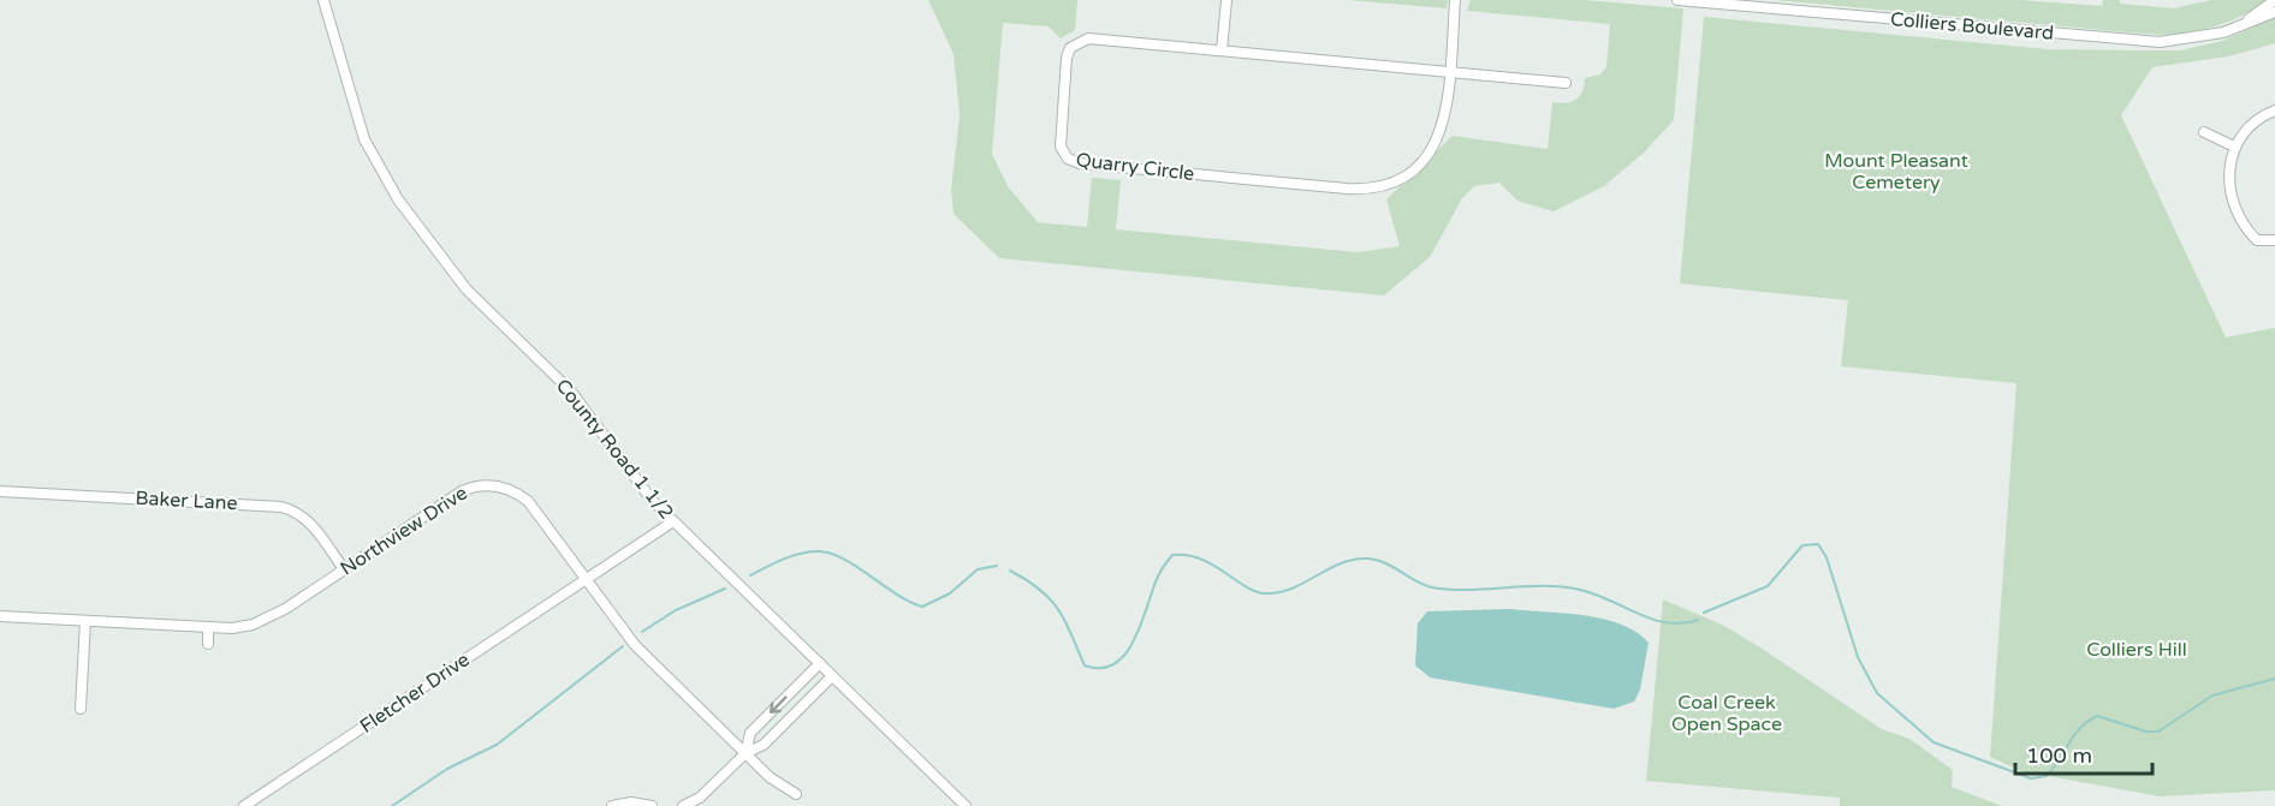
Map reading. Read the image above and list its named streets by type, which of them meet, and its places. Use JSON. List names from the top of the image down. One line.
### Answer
{"streets":{"street":["Colliers Boulevard","Quarry Circle","County Road 1 1/2","Baker Lane","Northview Drive","Fletcher Drive"]},"crossings":[["County Road 1 1/2","Fletcher Drive"],["Baker Lane","Northview Drive"],["Northview Drive","Fletcher Drive"]],"parks":["Mount Pleasant Cemetery","Colliers Hill","Coal Creek Open Space"],"scale_bar":"100 m"}
